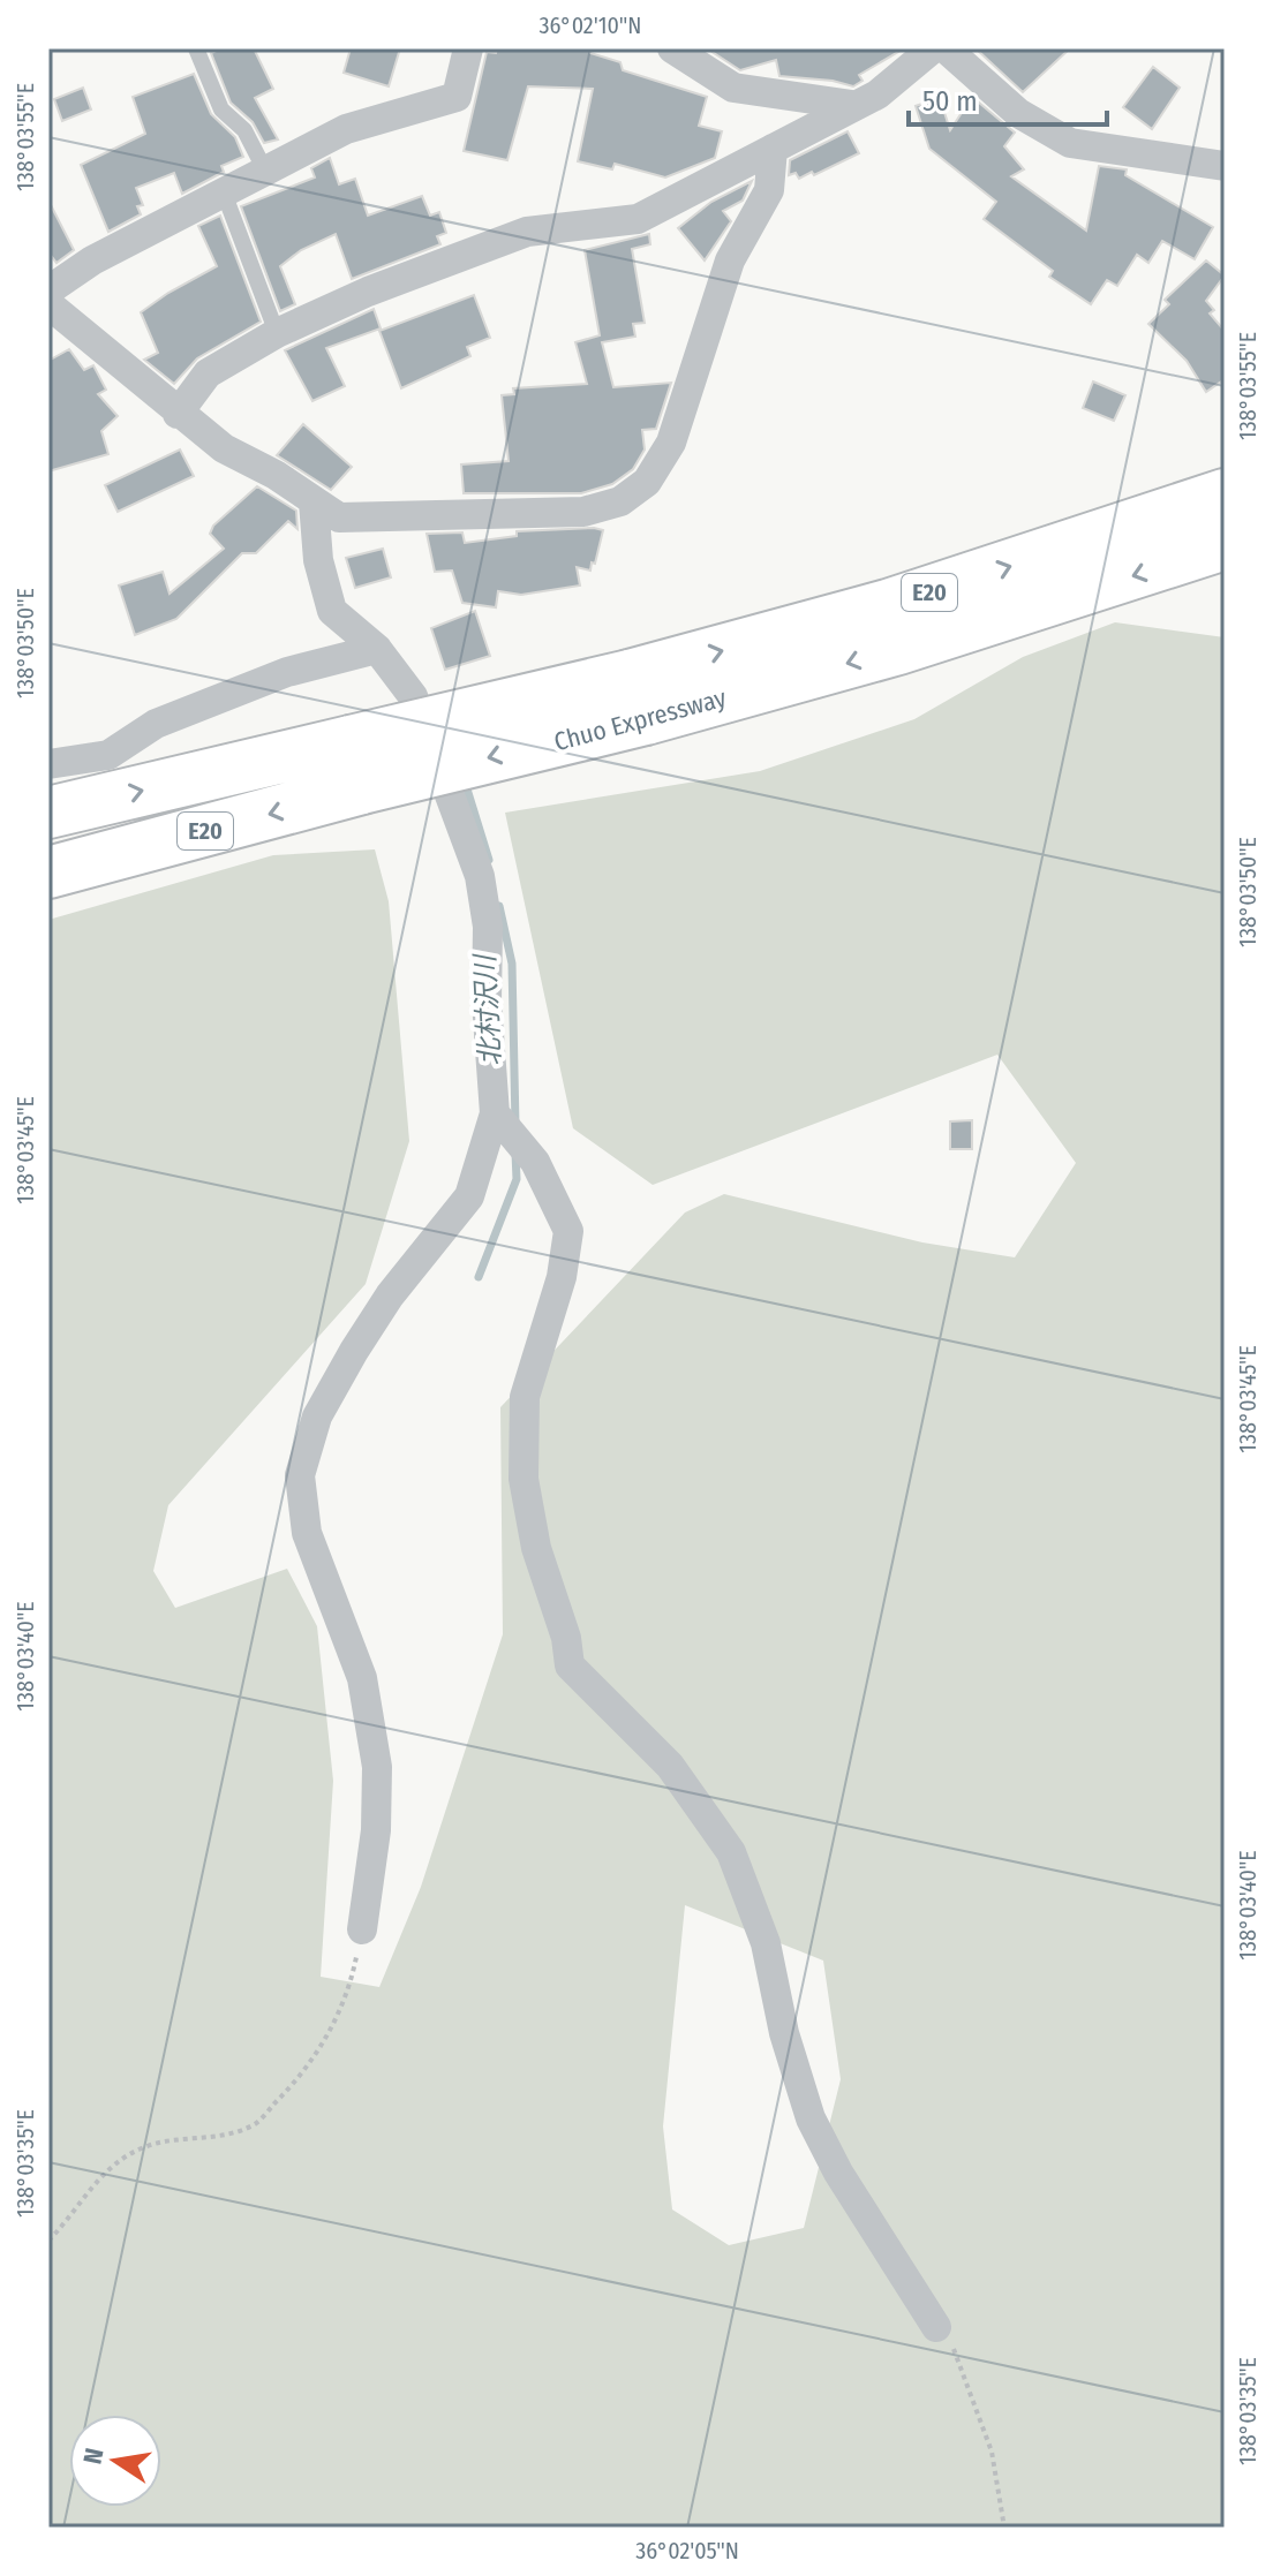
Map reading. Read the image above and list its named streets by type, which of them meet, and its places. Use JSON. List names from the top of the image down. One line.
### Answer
{"streets":{"highway":["E20","Chuo Expressway"]},"water":["北村沢川"],"scale_bar":"50 m","north":"left","coordinates":["36°02'10\"N","138°03'55\"E","138°03'50\"E","138°03'45\"E","138°03'40\"E","138°03'35\"E","36°02'05\"N"]}
